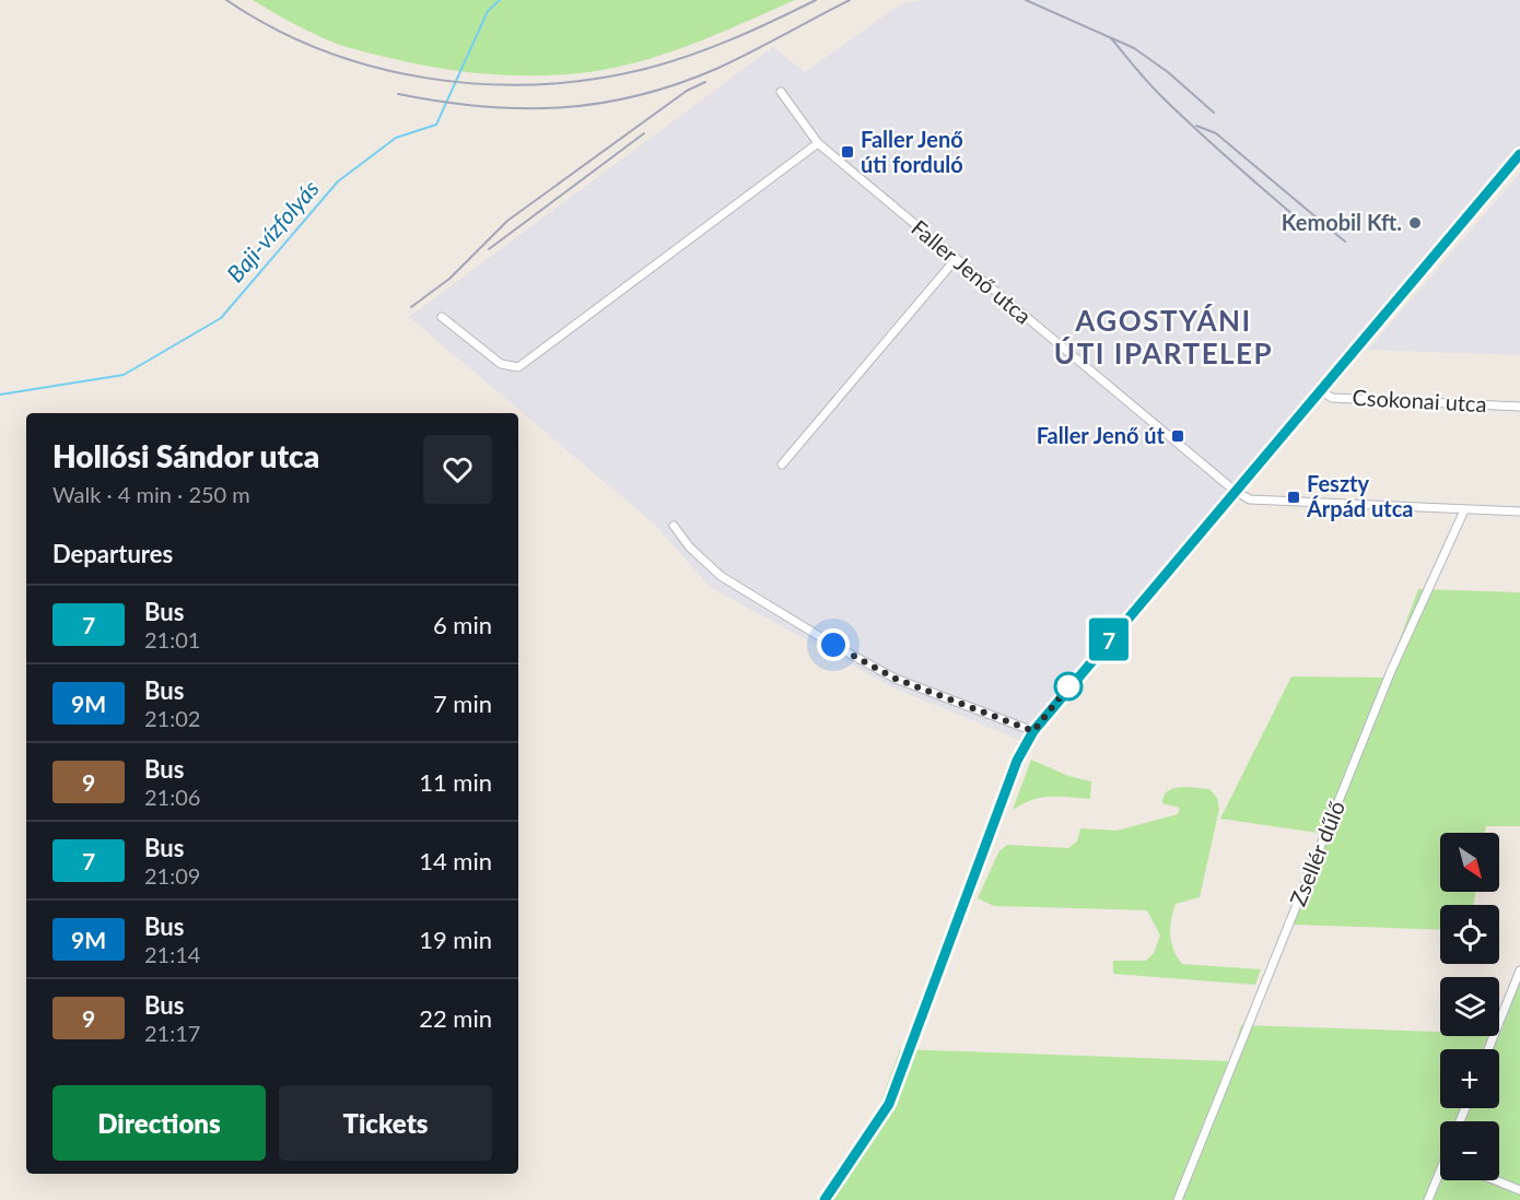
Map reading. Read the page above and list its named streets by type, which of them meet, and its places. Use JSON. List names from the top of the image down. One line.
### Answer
{"streets":{"street":["Faller Jenő utca","Csokonai utca","Zsellér dűlő"]},"districts":["AGOSTYÁNI ÚTI IPARTELEP"],"water":["Baji-vízfolyás"],"places":{"transit":["Faller Jenő úti forduló","Faller Jenő út","Feszty Árpád utca"],"other":["Kemobil Kft."]},"lines":["bus line 7"],"north":"bottom right","page":{"on_map":"7","heading":[["Hollósi Sándor utca","Walk · 4 min · 250 m"],"Departures"],"list":[{"mark":"7","name":"Bus","note":"21:01","value":"6 min"},{"mark":"9M","name":"Bus","note":"21:02","value":"7 min"},{"mark":"9","name":"Bus","note":"21:06","value":"11 min"},{"mark":"7","name":"Bus","note":"21:09","value":"14 min"},{"mark":"9M","name":"Bus","note":"21:14","value":"19 min"},{"mark":"9","name":"Bus","note":"21:17","value":"22 min"}],"map_buttons":["+","−"],"buttons":["Directions","Tickets"]}}
